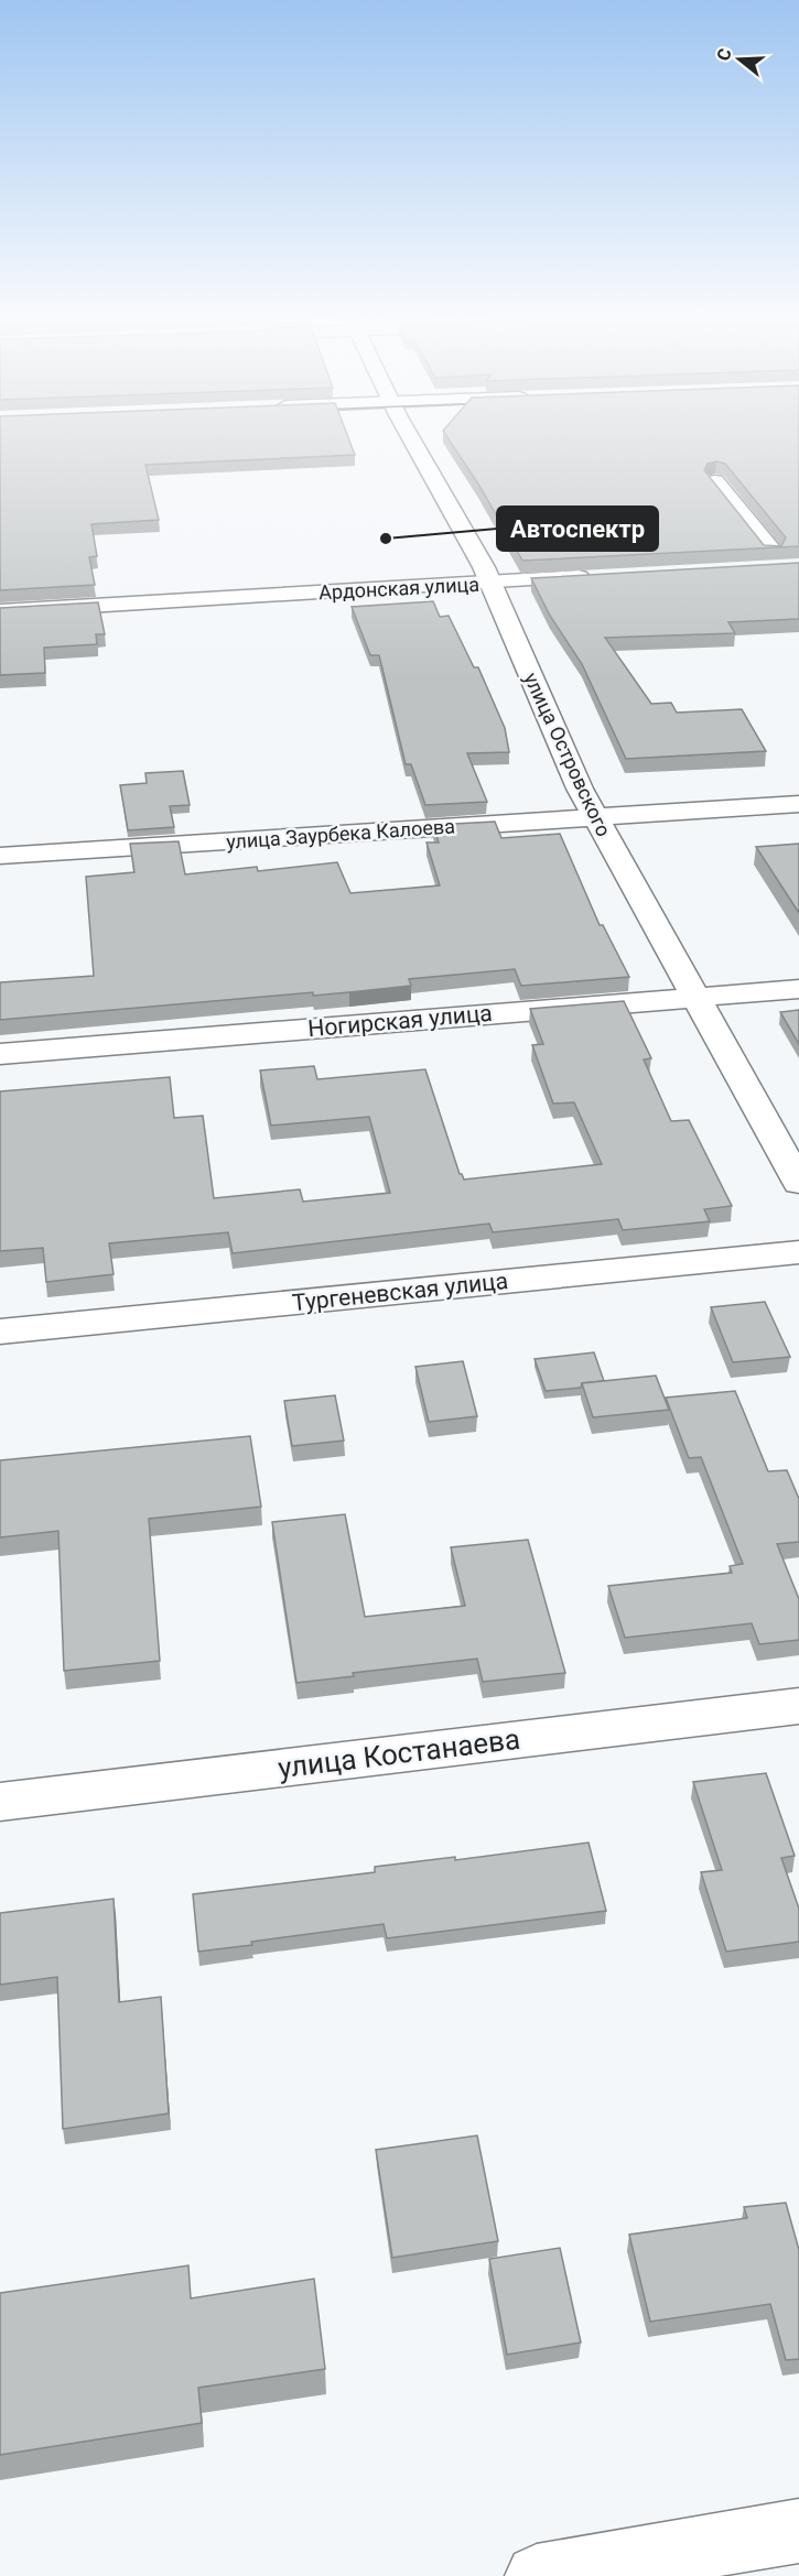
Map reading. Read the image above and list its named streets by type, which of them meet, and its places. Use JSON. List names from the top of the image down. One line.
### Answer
{"streets":{"street":["Ардонская улица","улица Островского","улица Заурбека Калоева","Ногирская улица","Тургеневская улица","улица Костанаева"]},"crossings":[["Ардонская улица","улица Островского"],["улица Островского","улица Заурбека Калоева"],["улица Островского","Ногирская улица"]],"places":["Автоспектр"],"north":"left"}
